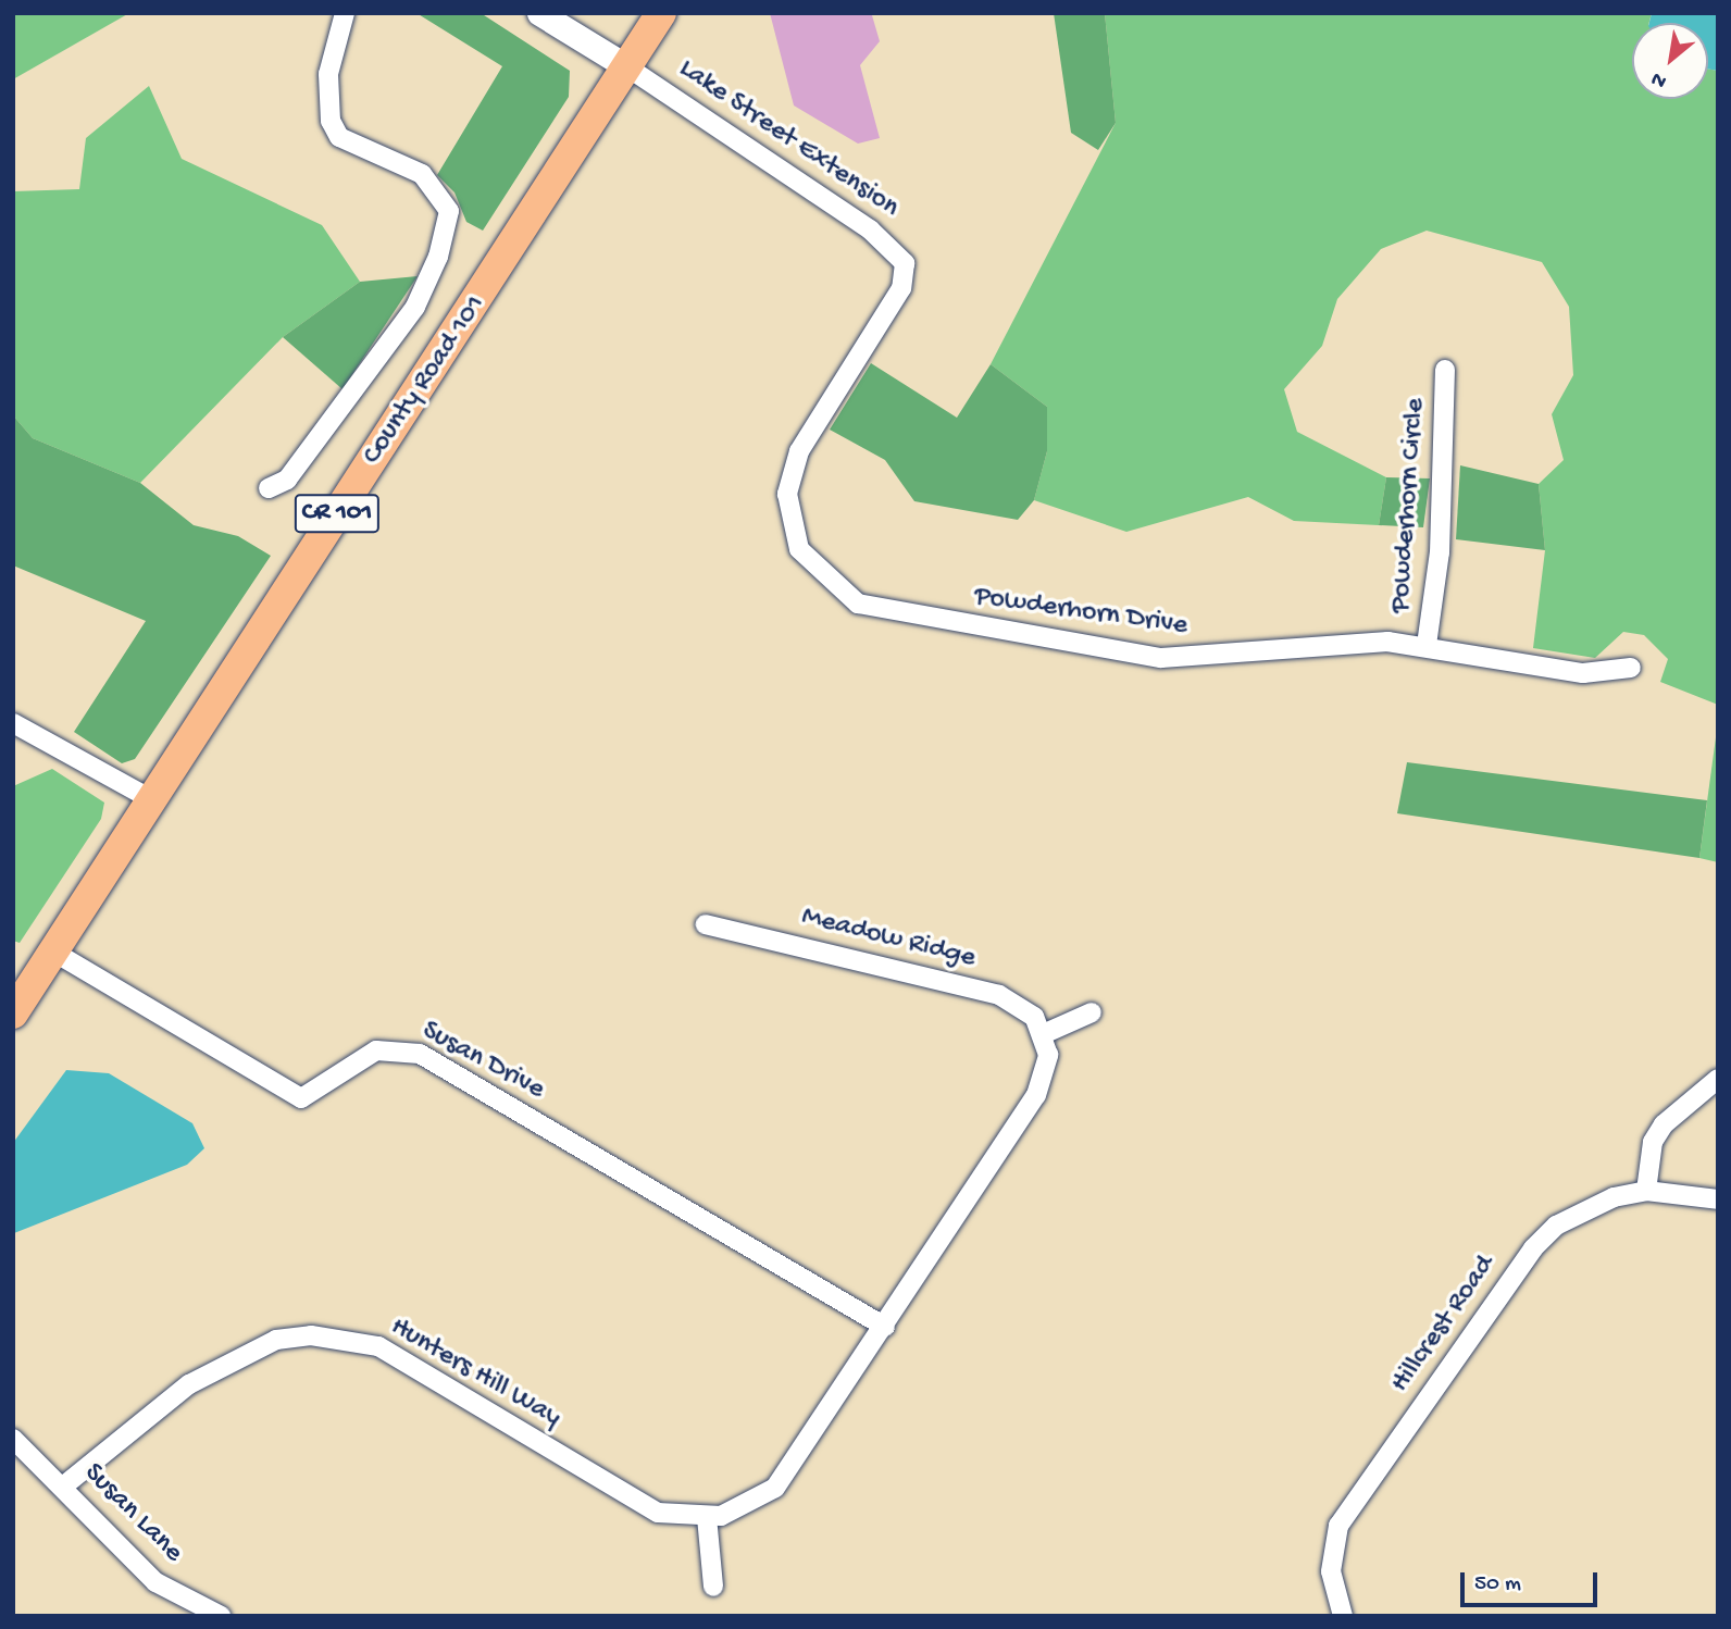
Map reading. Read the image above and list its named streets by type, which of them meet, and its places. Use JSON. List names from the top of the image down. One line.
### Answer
{"streets":{"main road":["County Road 101","CR 101"],"street":["Lake Street Extension","Powderhorn Circle","Powderhorn Drive","Meadow Ridge","Susan Drive","Hillcrest Road","Hunters Hill Way","Susan Lane"]},"crossings":[["Lake Street Extension","County Road 101"],["Lake Street Extension","Powderhorn Drive"],["County Road 101","Susan Drive"],["Powderhorn Circle","Powderhorn Drive"],["Meadow Ridge","Hunters Hill Way"],["Susan Drive","Hunters Hill Way"],["Hunters Hill Way","Susan Lane"]],"scale_bar":"50 m","north":"bottom left"}
